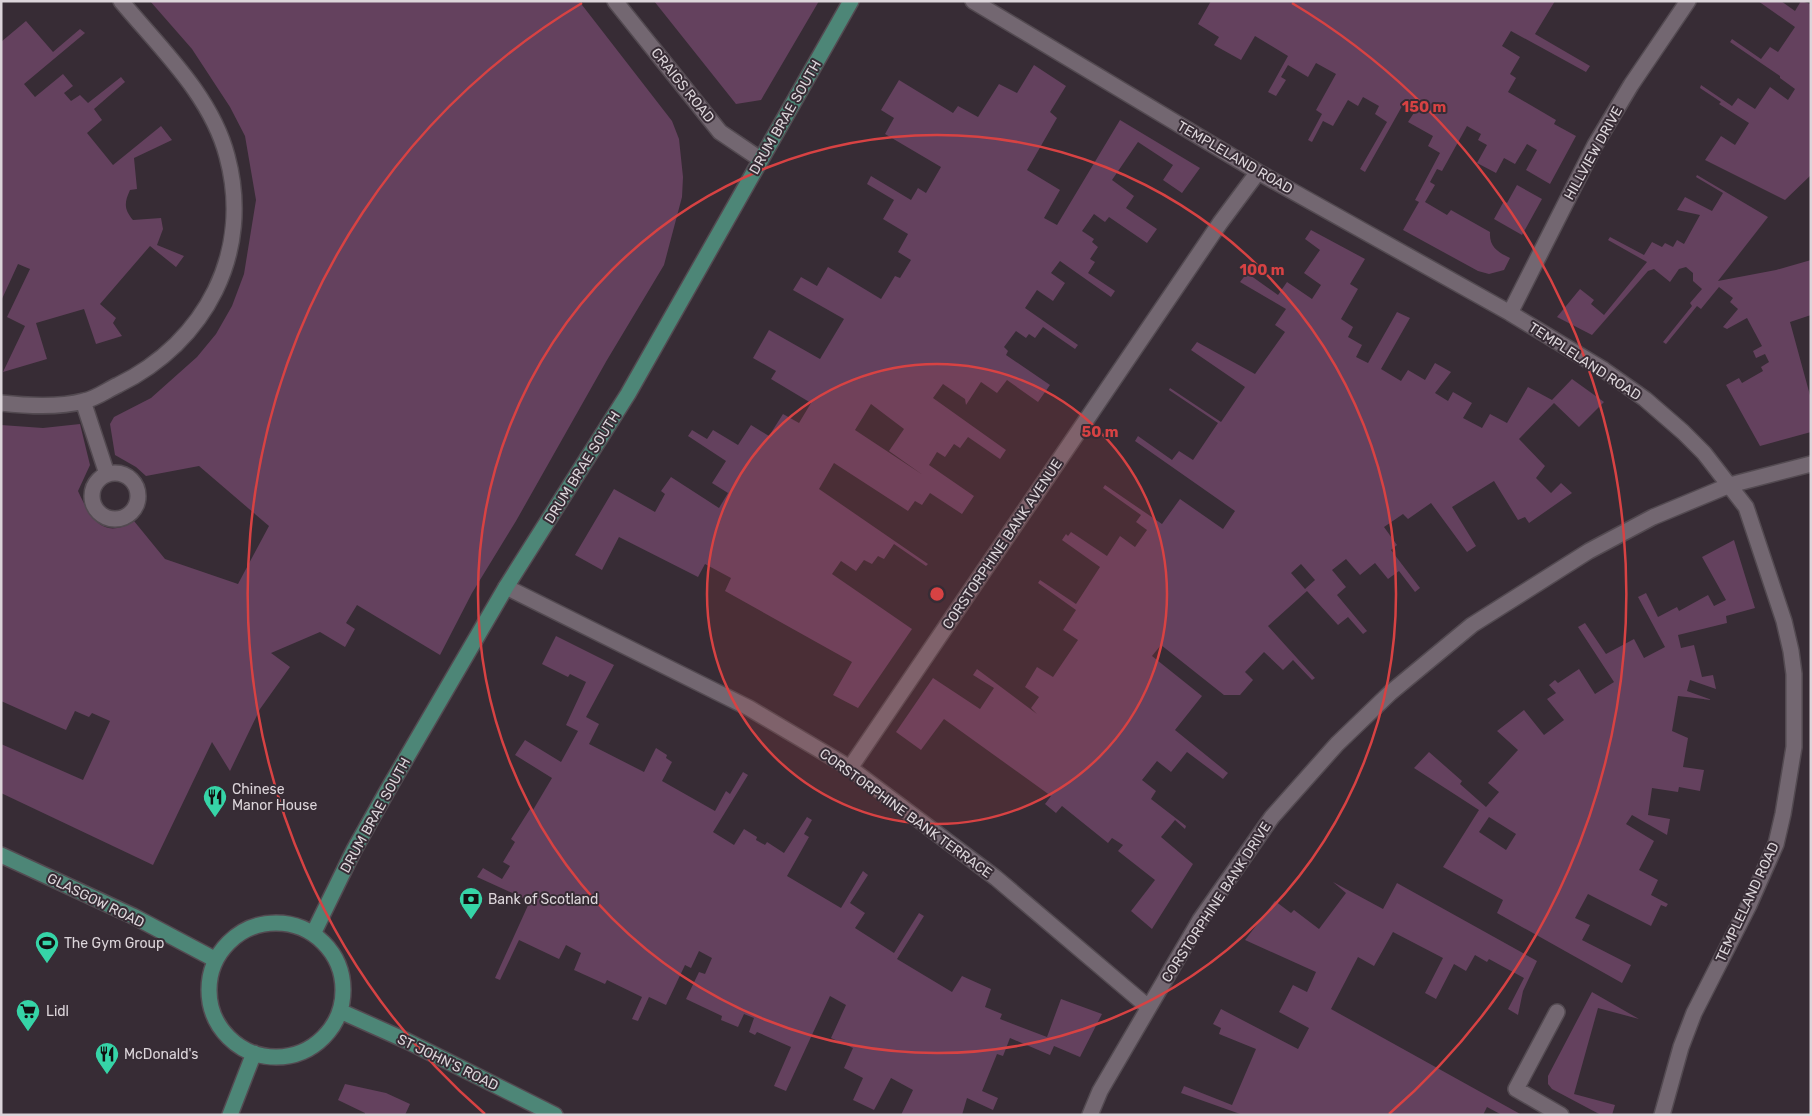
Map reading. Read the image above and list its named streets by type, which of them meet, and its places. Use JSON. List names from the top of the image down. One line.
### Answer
{"streets":{"main road":["DRUM BRAE SOUTH","GLASGOW ROAD","ST JOHN'S ROAD"],"street":["CRAIGS ROAD","HILLVIEW DRIVE","TEMPLELAND ROAD","CORSTORPHINE BANK AVENUE","CORSTORPHINE BANK TERRACE","CORSTORPHINE BANK DRIVE"]},"crossings":[["CRAIGS ROAD","DRUM BRAE SOUTH"],["DRUM BRAE SOUTH","CORSTORPHINE BANK TERRACE"],["DRUM BRAE SOUTH","GLASGOW ROAD"],["DRUM BRAE SOUTH","ST JOHN'S ROAD"],["HILLVIEW DRIVE","TEMPLELAND ROAD"],["TEMPLELAND ROAD","CORSTORPHINE BANK AVENUE"],["TEMPLELAND ROAD","CORSTORPHINE BANK DRIVE"],["CORSTORPHINE BANK AVENUE","CORSTORPHINE BANK TERRACE"],["CORSTORPHINE BANK TERRACE","CORSTORPHINE BANK DRIVE"],["GLASGOW ROAD","ST JOHN'S ROAD"]],"places":{"restaurant":["Chinese Manor House","McDonald's"],"bank":["Bank of Scotland"],"sports":["The Gym Group"],"supermarket":["Lidl"]},"rings":["150 m","100 m","50 m"]}
